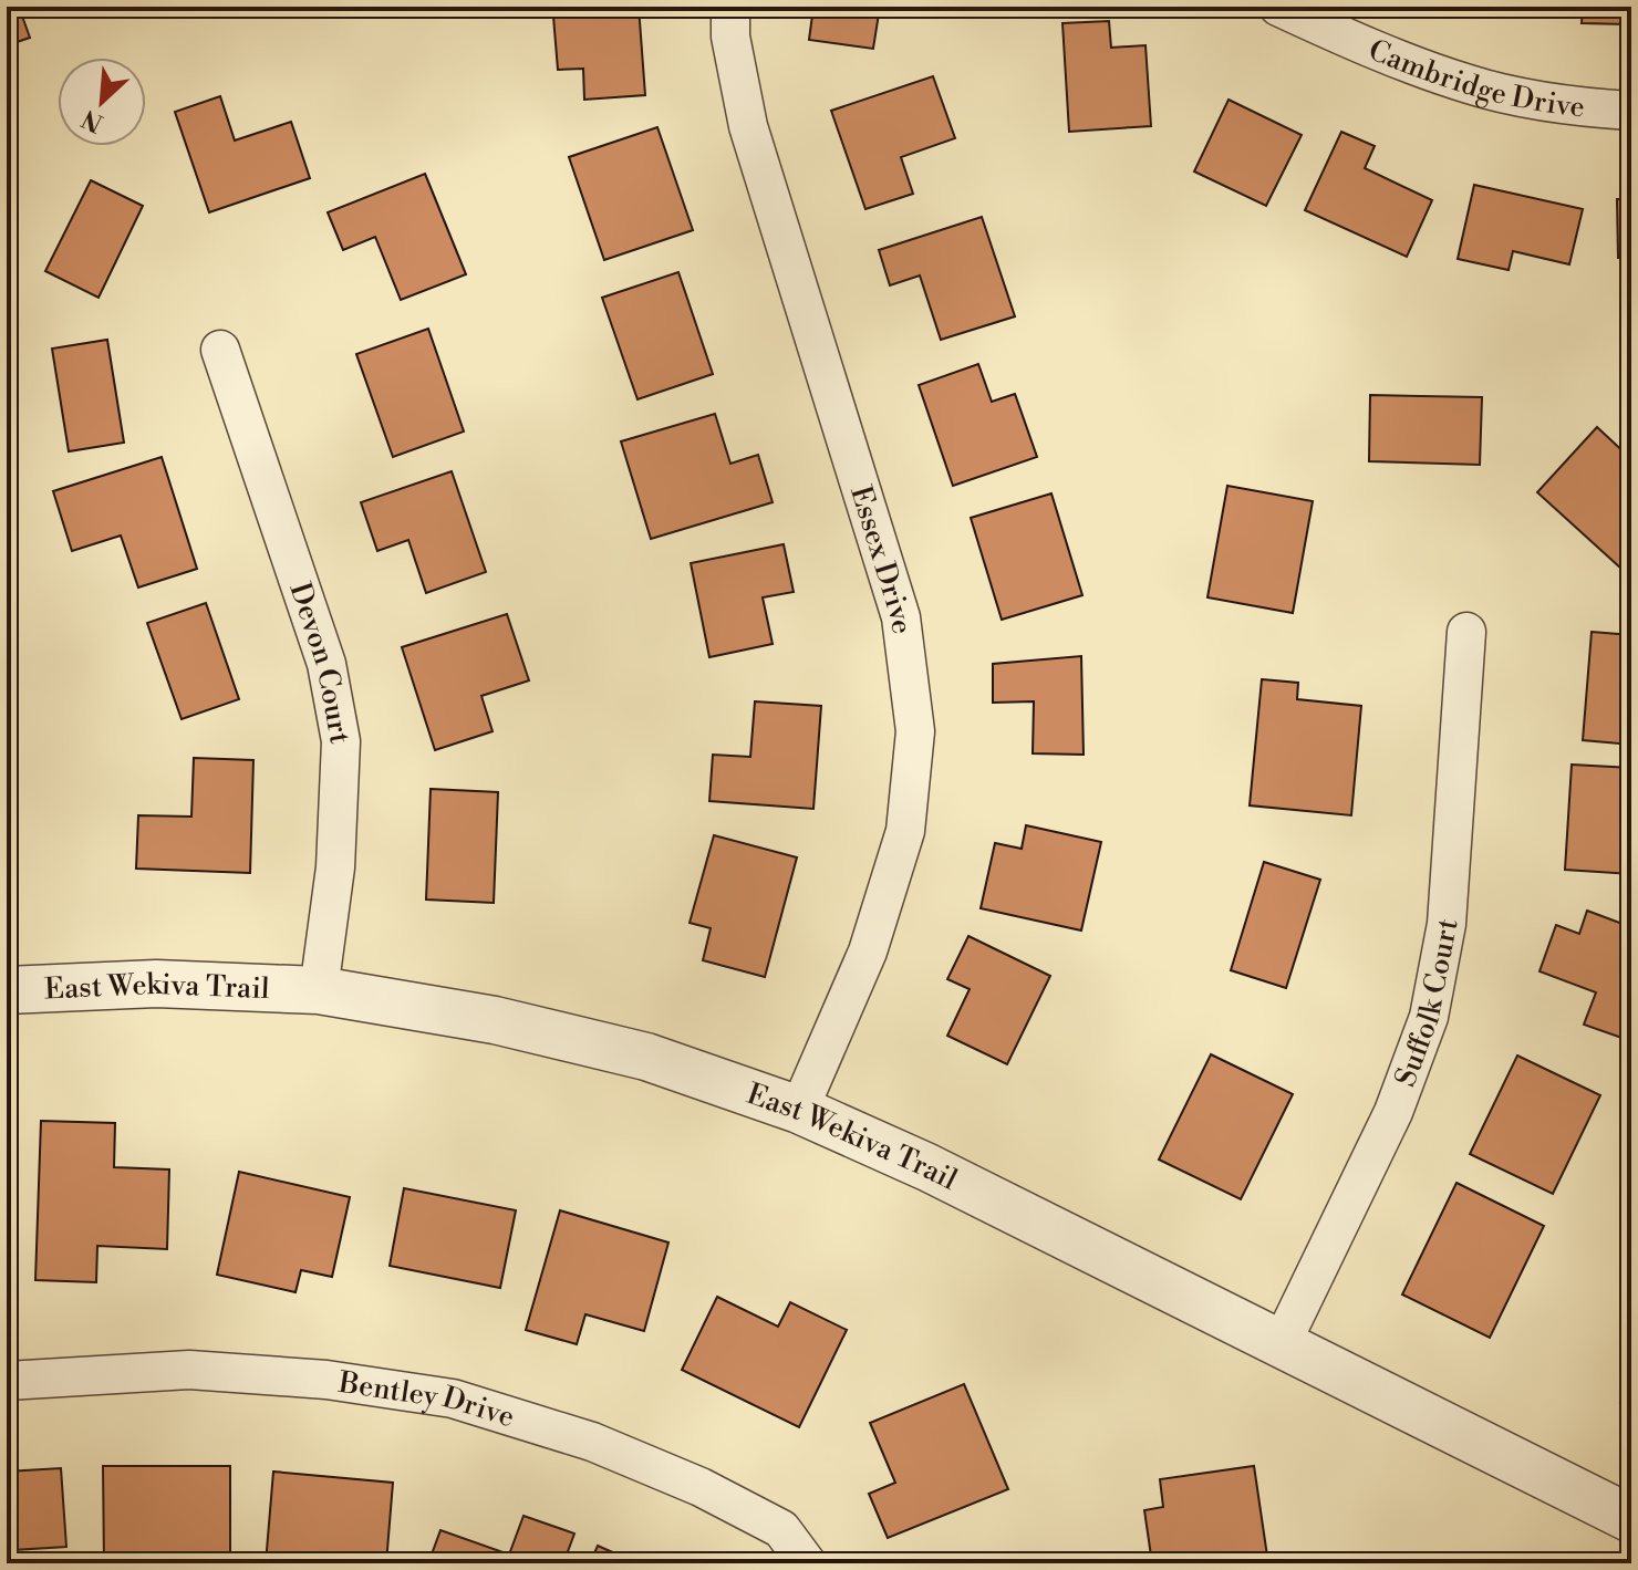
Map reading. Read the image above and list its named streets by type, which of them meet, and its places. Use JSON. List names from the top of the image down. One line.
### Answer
{"streets":{"street":["Cambridge Drive","Essex Drive","Devon Court","East Wekiva Trail","Suffolk Court","Bentley Drive"]},"crossings":[["Essex Drive","East Wekiva Trail"],["Devon Court","East Wekiva Trail"],["East Wekiva Trail","Suffolk Court"]],"north":"bottom left"}
